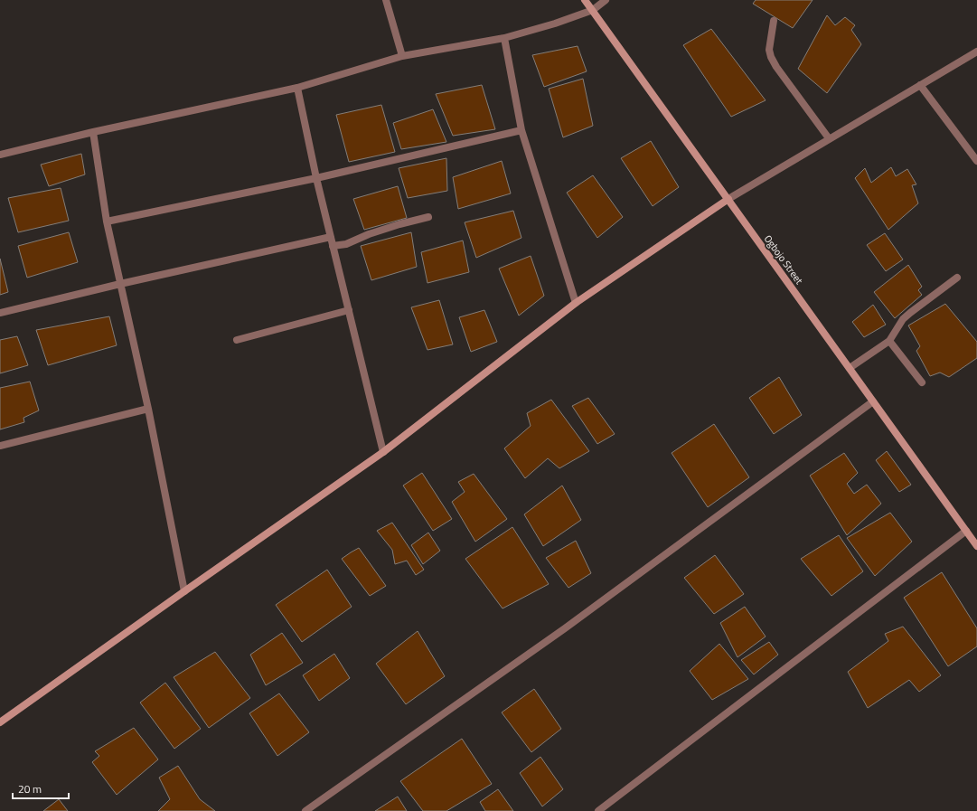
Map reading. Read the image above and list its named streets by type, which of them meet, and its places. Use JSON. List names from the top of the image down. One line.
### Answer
{"streets":{"street":["Ogbojo Street"]},"scale_bar":"20 m"}
